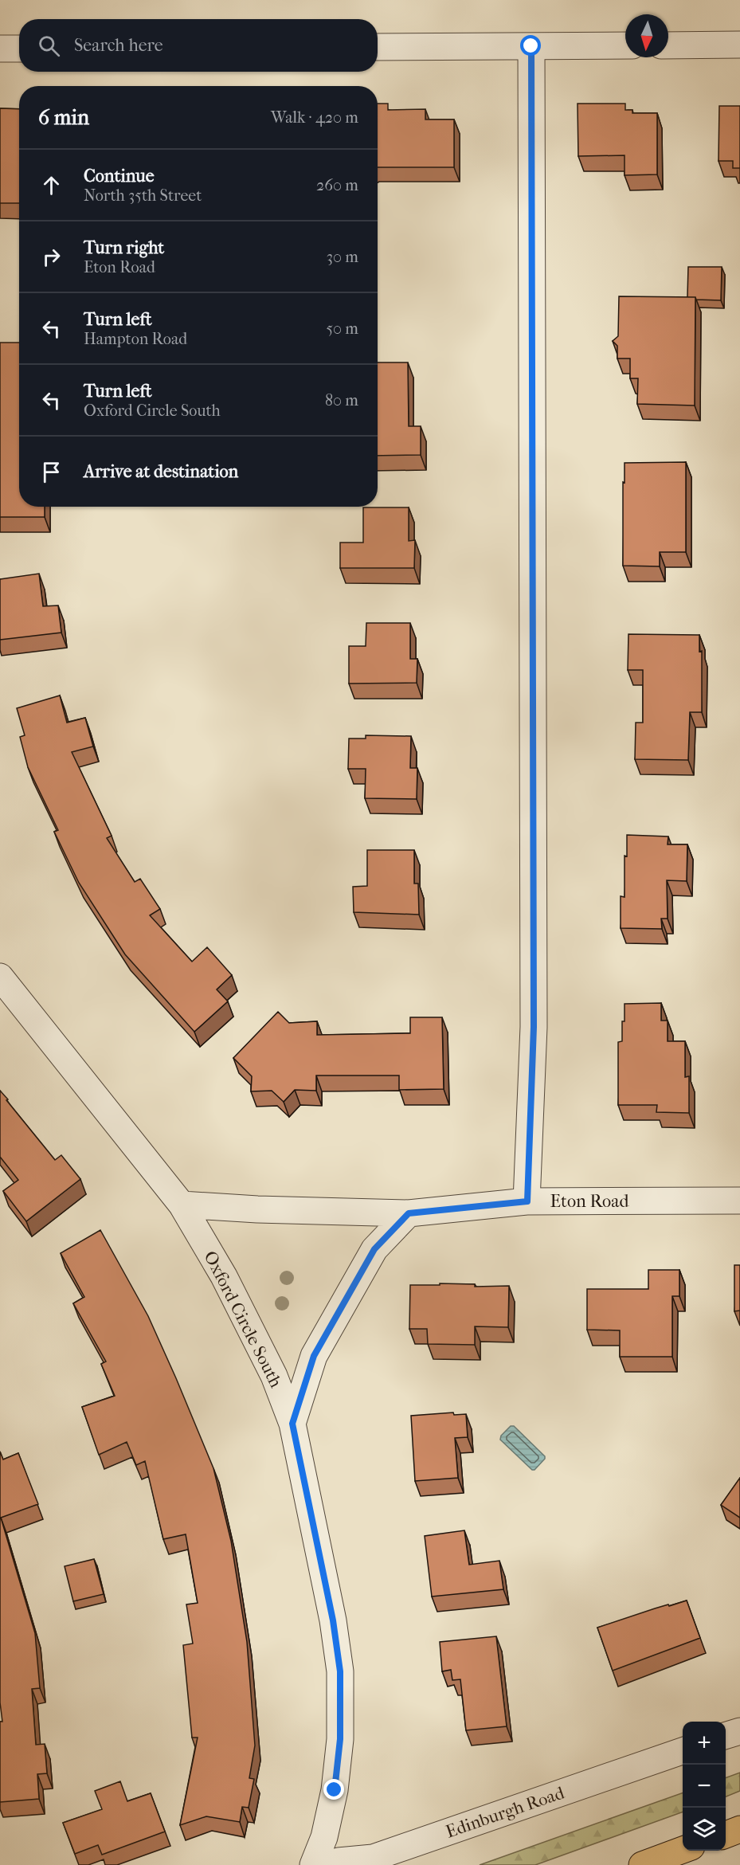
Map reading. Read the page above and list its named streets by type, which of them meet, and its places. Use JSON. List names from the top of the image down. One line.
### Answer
{"streets":{"street":["Eton Road","Oxford Circle South","Edinburgh Road"]},"crossings":[["Eton Road","Oxford Circle South"]],"north":"bottom","page":{"search":"Search here","heading":["6 min","Walk · 420 m"],"list":[["Continue","North 35th Street","260 m"],["Turn right","Eton Road","30 m"],["Turn left","Hampton Road","50 m"],["Turn left","Oxford Circle South","80 m"],"Arrive at destination"],"map_buttons":["+","−"]}}
